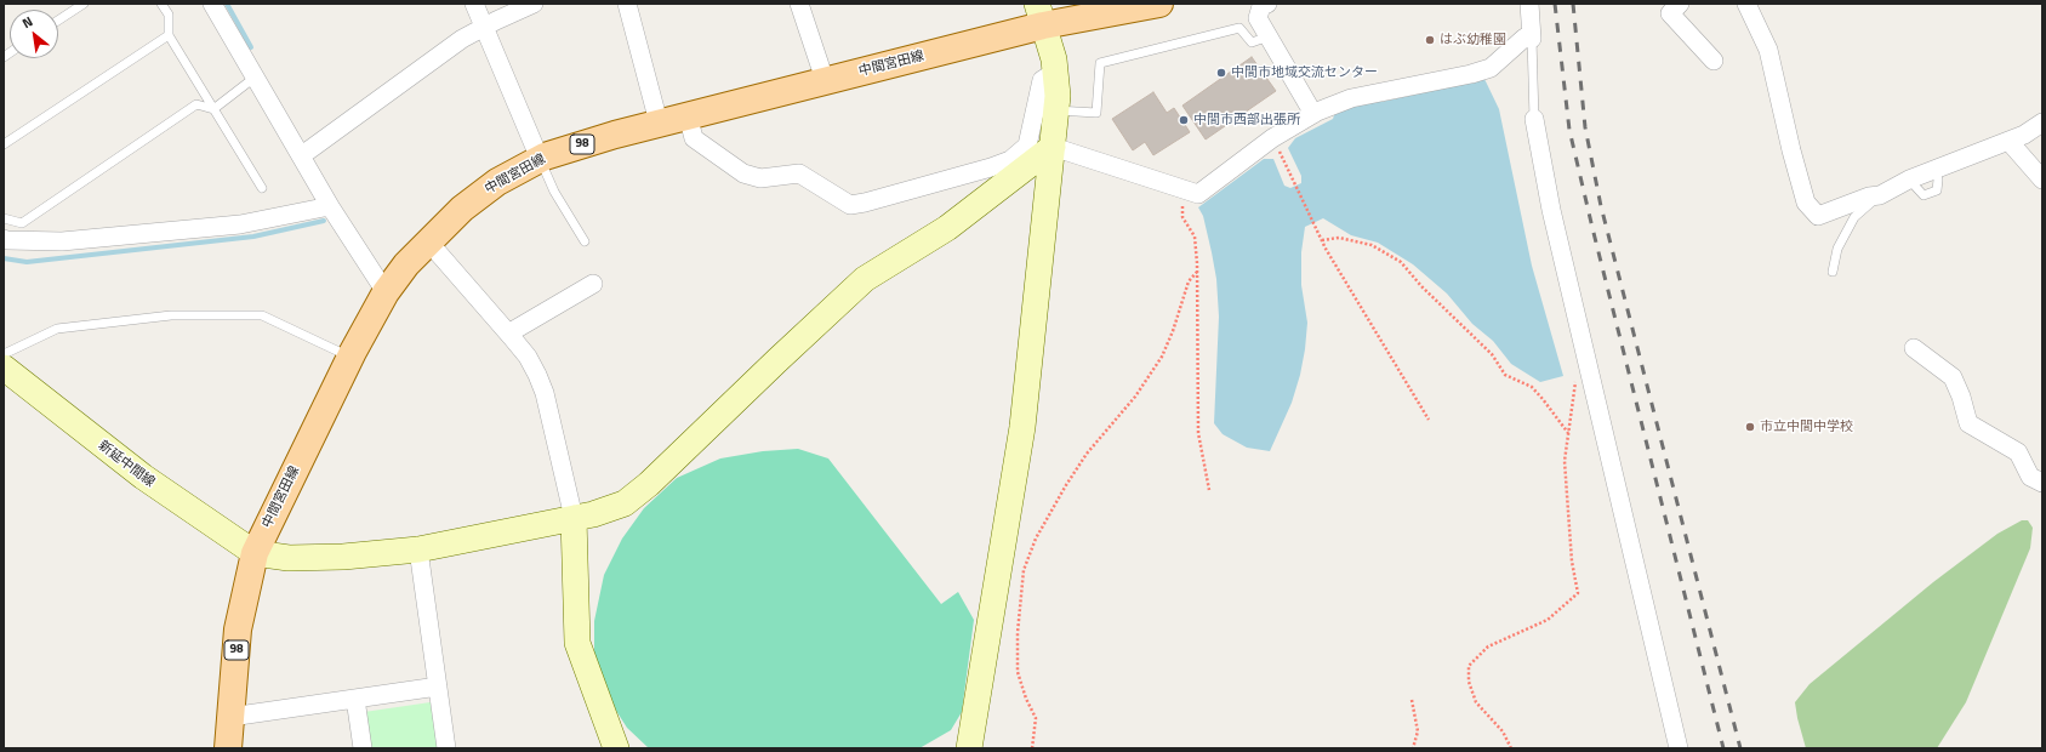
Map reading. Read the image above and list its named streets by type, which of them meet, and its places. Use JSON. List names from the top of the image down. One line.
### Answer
{"streets":{"main road":["中間宮田線","98"],"street":["新延中間線"]},"crossings":[["中間宮田線","新延中間線"]],"places":["はぶ幼稚園","中間市地域交流センター","中間市西部出張所","市立中間中学校"],"north":"top left"}
